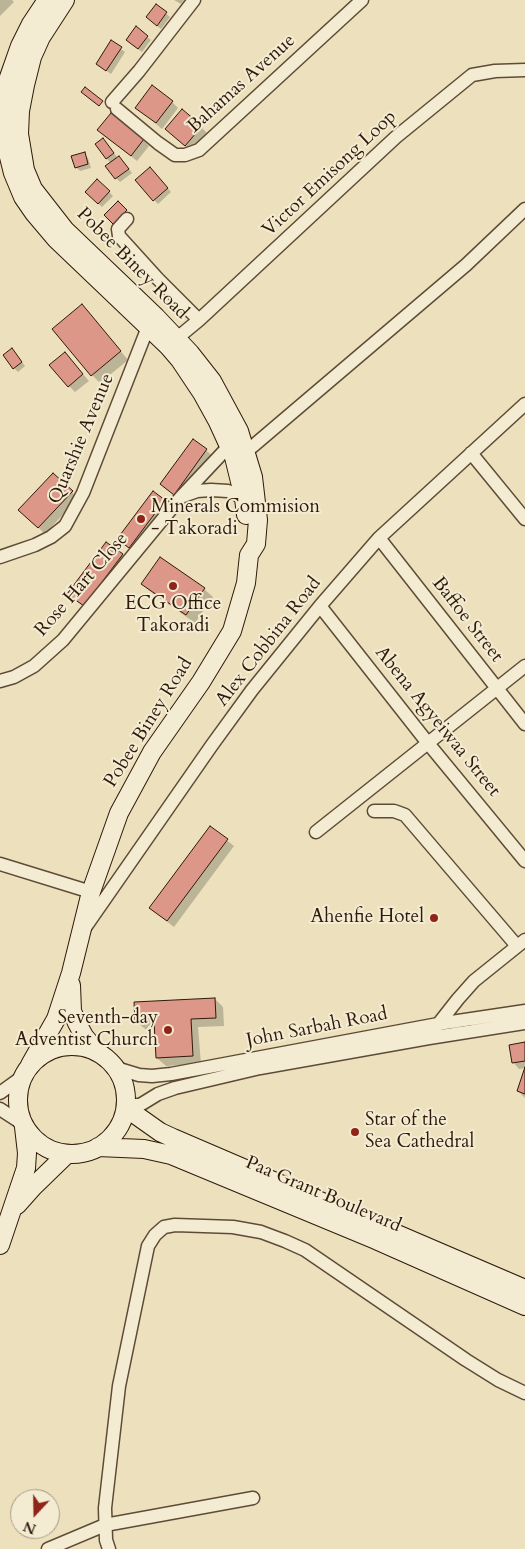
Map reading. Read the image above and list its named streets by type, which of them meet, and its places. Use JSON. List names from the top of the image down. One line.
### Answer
{"streets":{"street":["Bahamas Avenue","Victor Emisong Loop","Pobee Biney Road","Quarshie Avenue","Rose Hart Close","Baffoe Street","Alex Cobbina Road","Abena Agyeiwaa Street","John Sarbah Road","Paa Grant Boulevard"]},"crossings":[["Victor Emisong Loop","Pobee Biney Road"],["Pobee Biney Road","Quarshie Avenue"],["Pobee Biney Road","Rose Hart Close"],["Pobee Biney Road","Alex Cobbina Road"],["Baffoe Street","Alex Cobbina Road"],["Alex Cobbina Road","Abena Agyeiwaa Street"],["John Sarbah Road","Paa Grant Boulevard"]],"places":["Minerals Commision - Takoradi","ECG Office Takoradi","Ahenfie Hotel","Seventh-day Adventist Church","Star of the Sea Cathedral"],"north":"bottom"}
